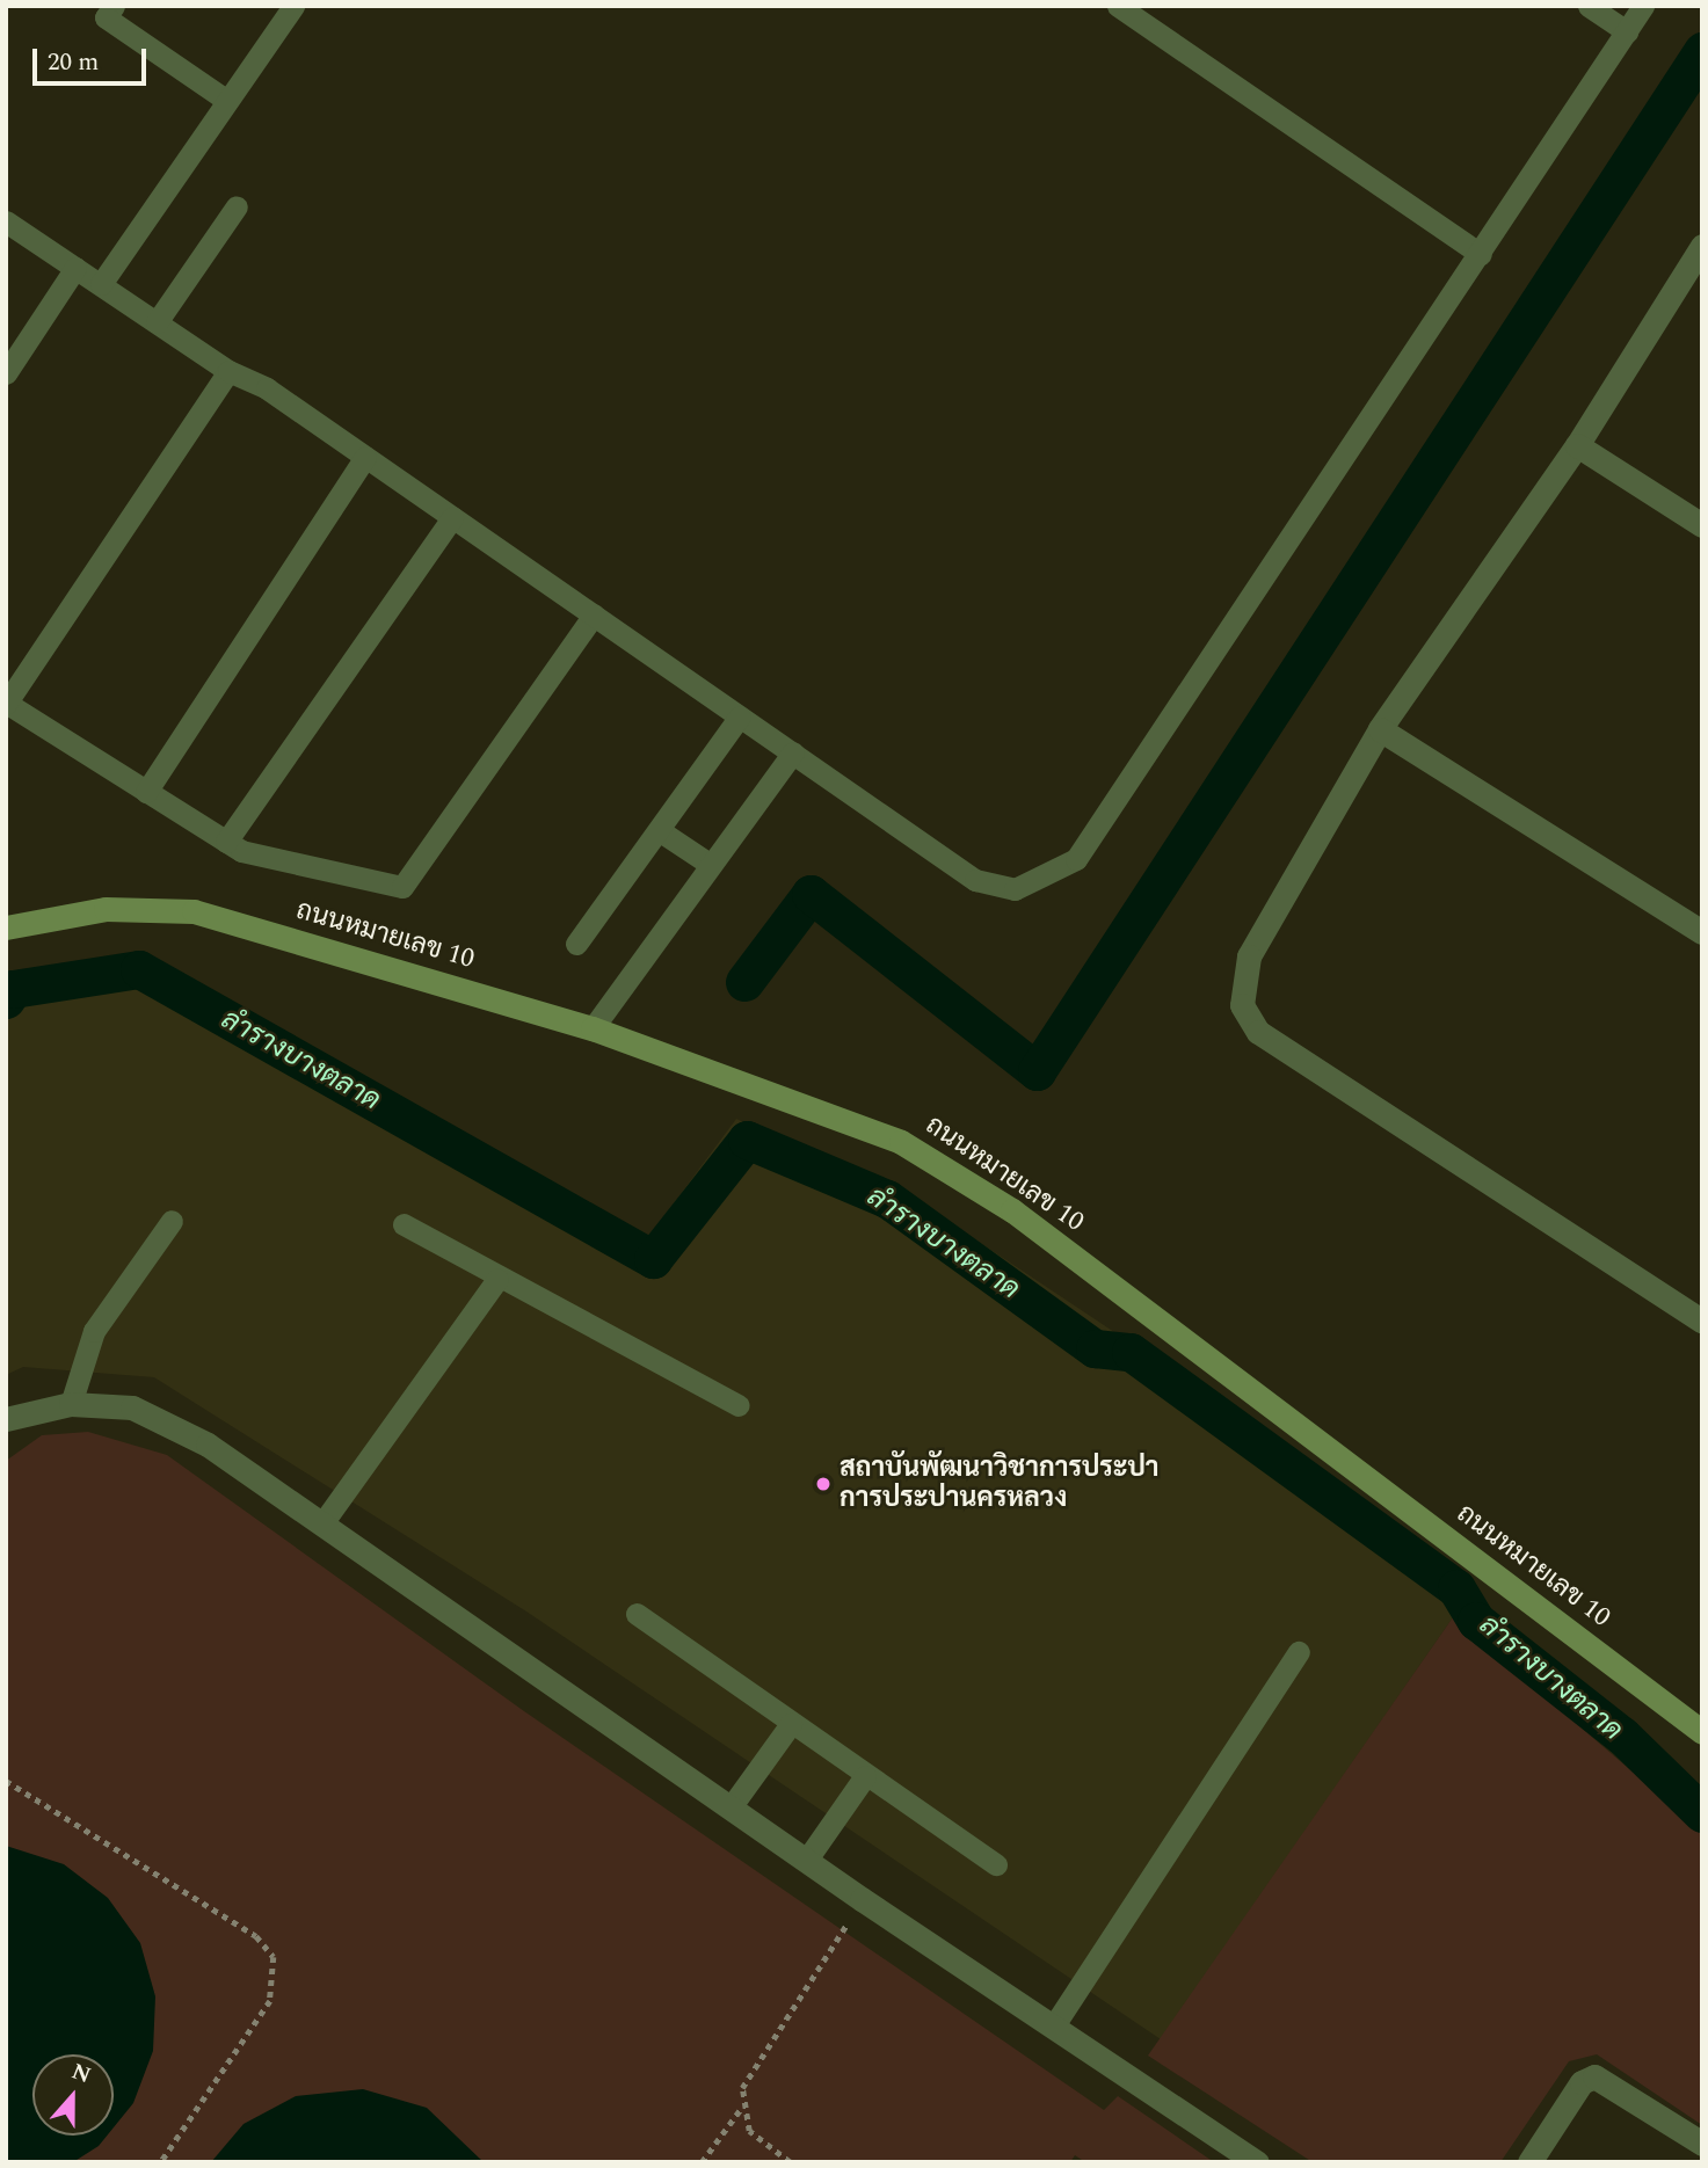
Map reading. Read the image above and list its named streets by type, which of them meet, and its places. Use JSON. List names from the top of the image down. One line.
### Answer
{"streets":{"street":["ถนนหมายเลข 10"]},"water":["ลำรางบางตลาด"],"places":["สถาบันพัฒนาวิชาการประปา การประปานครหลวง"],"scale_bar":"20 m","north":"top"}
